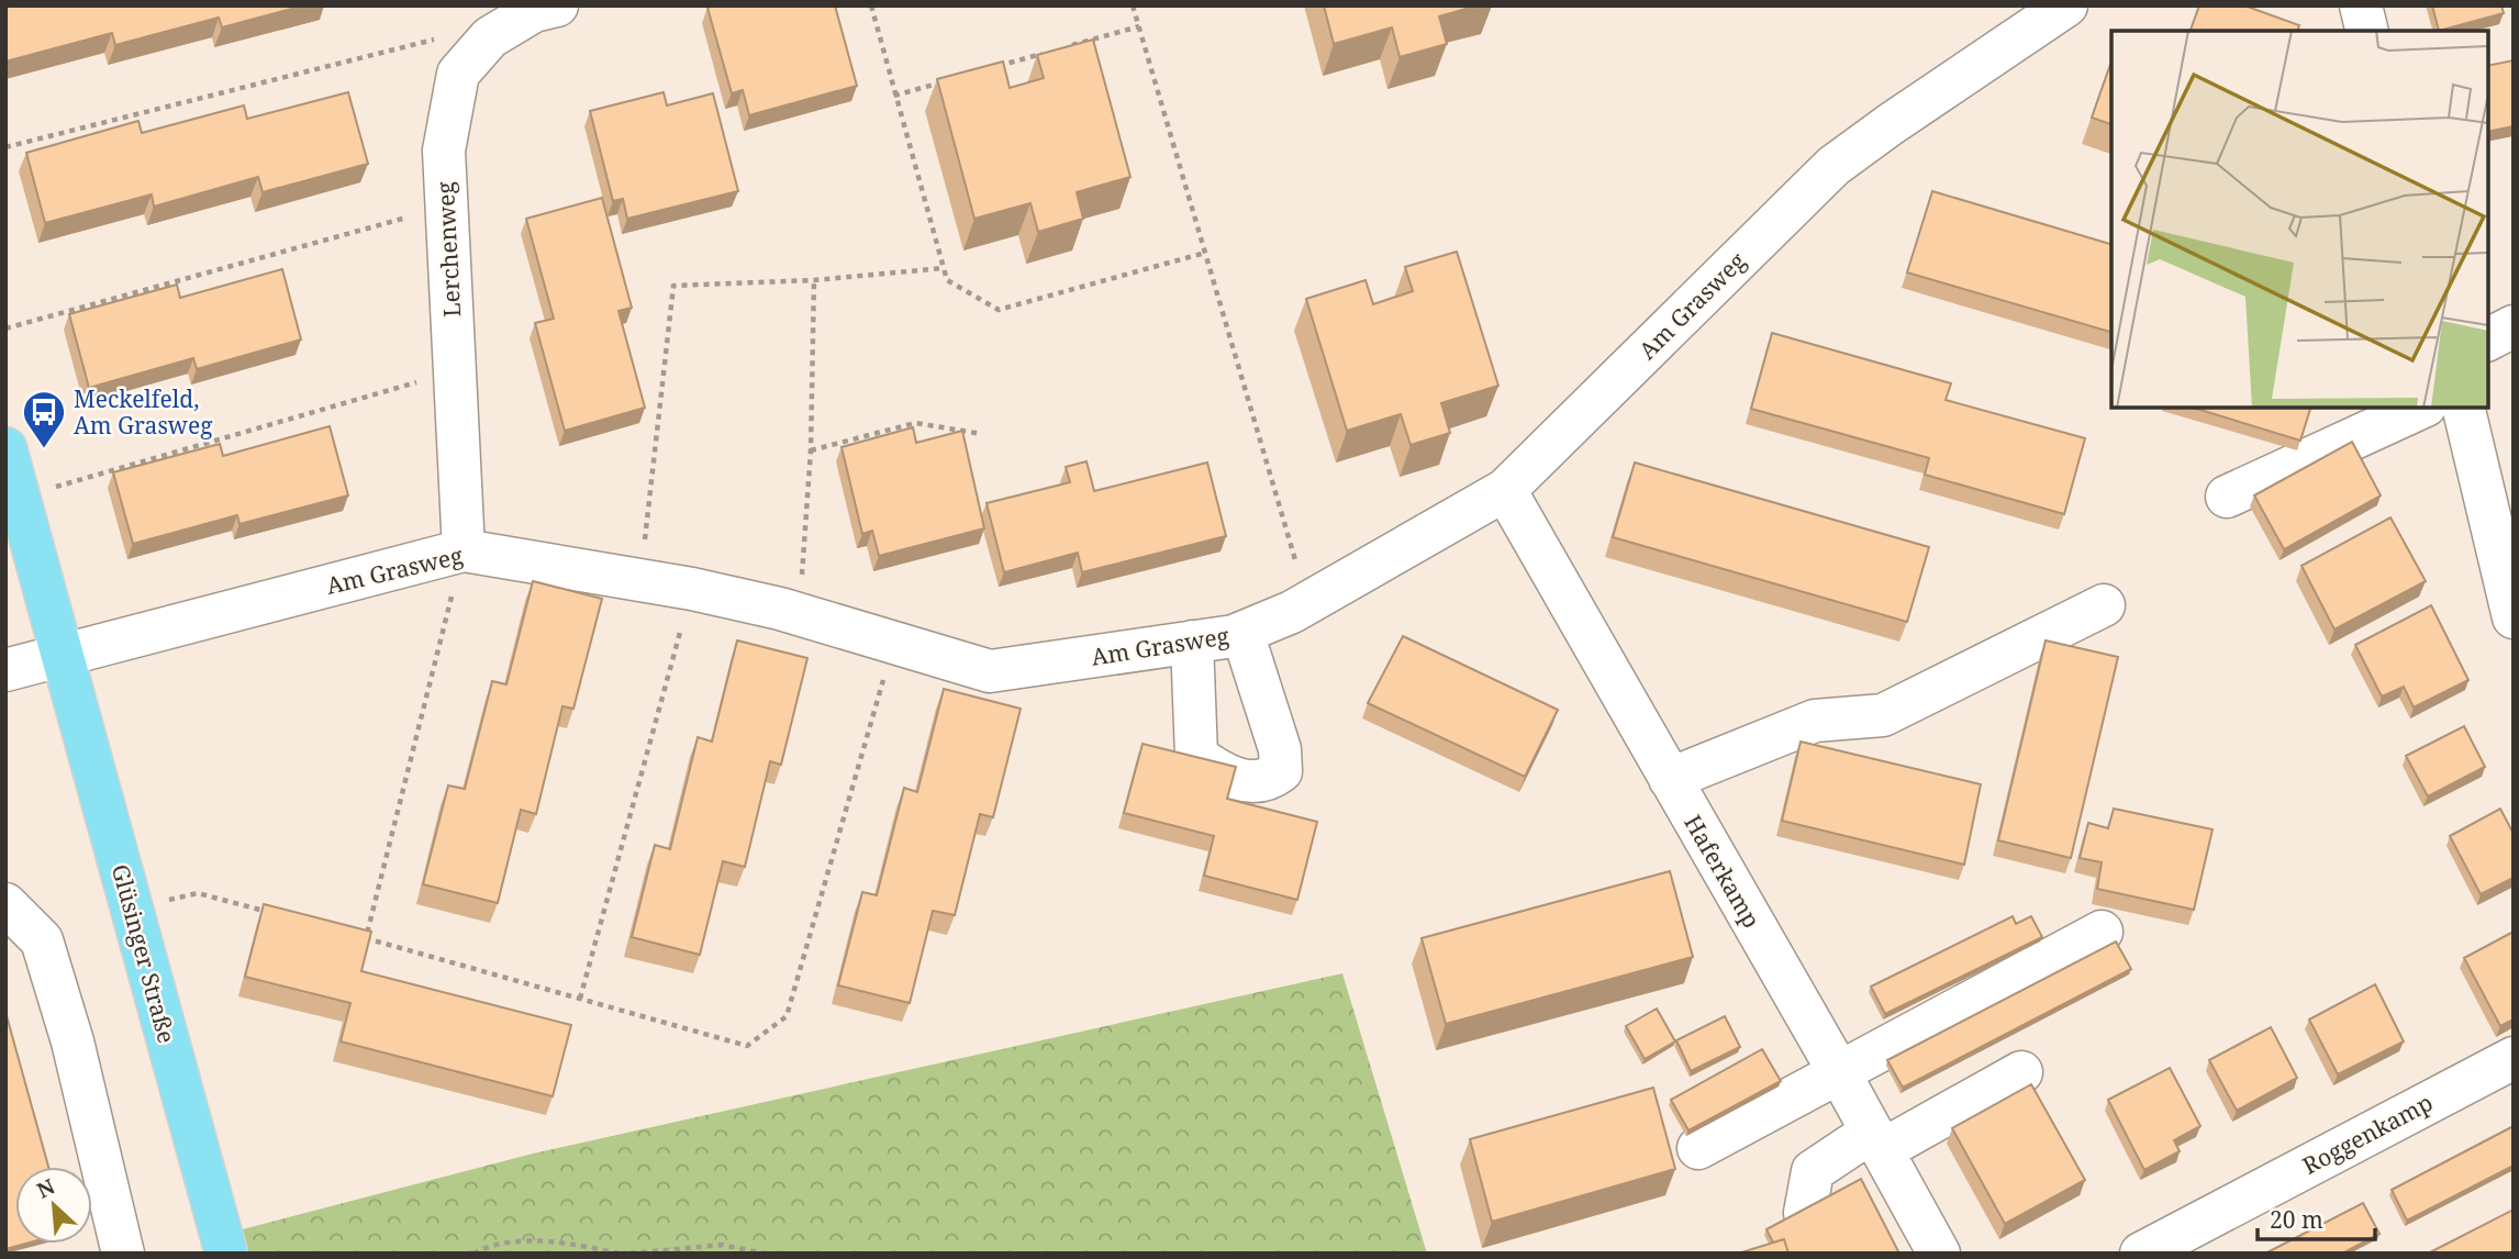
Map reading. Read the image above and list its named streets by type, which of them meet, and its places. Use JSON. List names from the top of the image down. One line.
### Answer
{"streets":{"main road":["Glüsinger Straße"],"street":["Lerchenweg","Am Grasweg","Haferkamp","Roggenkamp"]},"crossings":[["Lerchenweg","Am Grasweg"],["Am Grasweg","Haferkamp"],["Am Grasweg","Glüsinger Straße"]],"places":{"bus stop":["Meckelfeld, Am Grasweg"]},"scale_bar":"20 m","north":"top left"}
